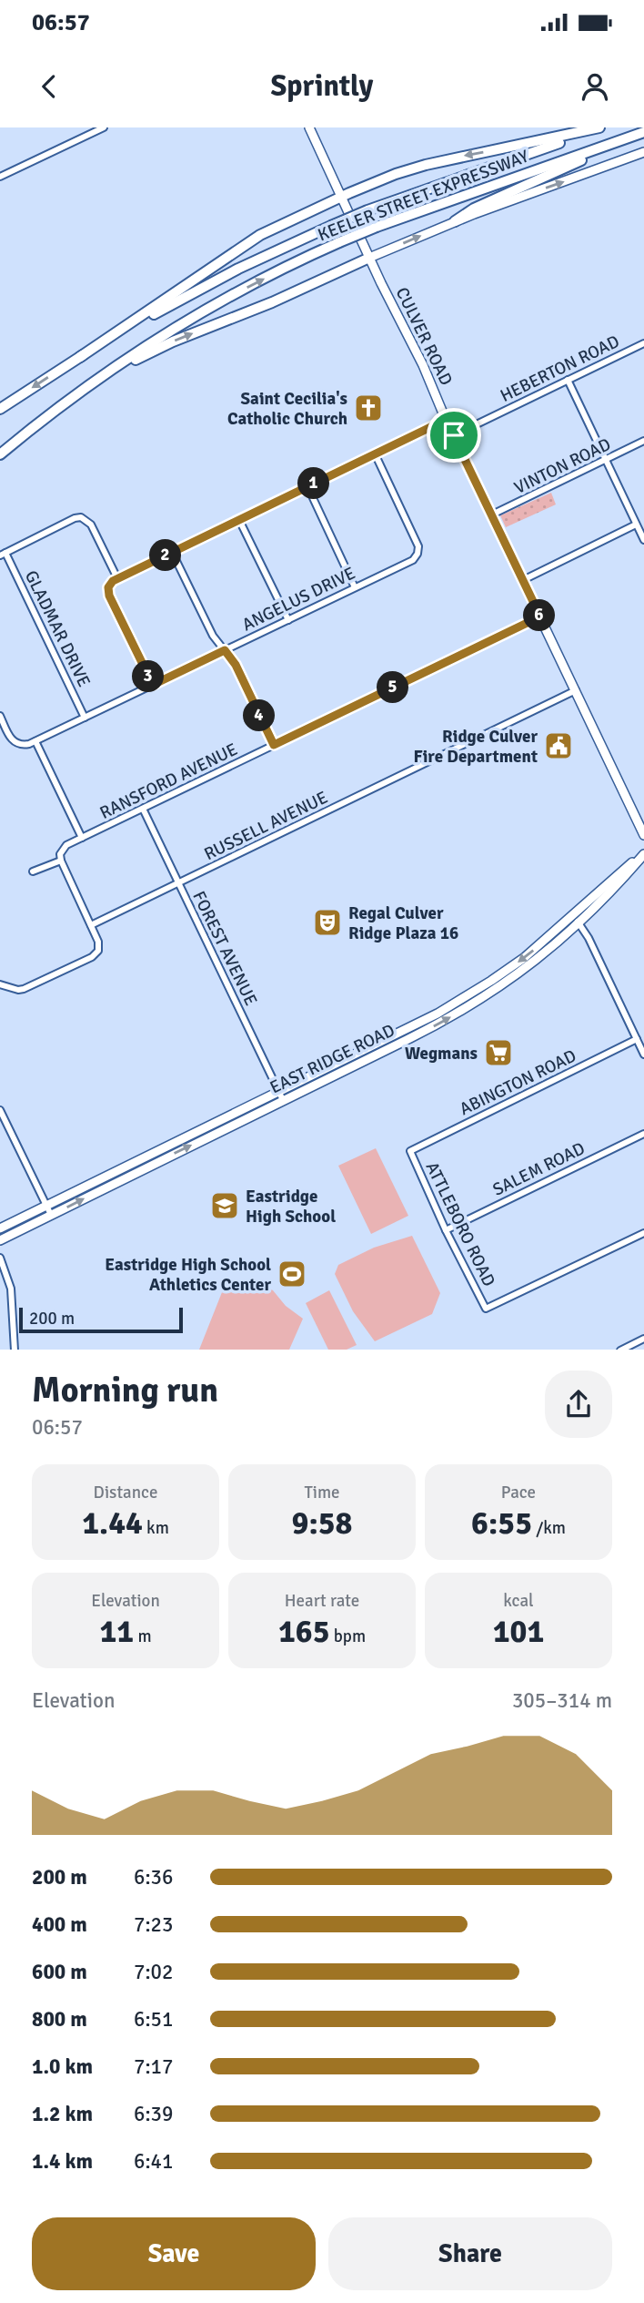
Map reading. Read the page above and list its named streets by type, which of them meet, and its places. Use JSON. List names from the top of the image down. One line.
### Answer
{"streets":{"highway":["KEELER STREET EXPRESSWAY"],"main road":["CULVER ROAD","EAST RIDGE ROAD"],"street":["HEBERTON ROAD","VINTON ROAD","ANGELUS DRIVE","GLADMAR DRIVE","RANSFORD AVENUE","RUSSELL AVENUE","FOREST AVENUE","ABINGTON ROAD","SALEM ROAD","ATTLEBORO ROAD"]},"crossings":[["CULVER ROAD","HEBERTON ROAD"],["CULVER ROAD","VINTON ROAD"],["CULVER ROAD","RANSFORD AVENUE"],["CULVER ROAD","RUSSELL AVENUE"],["ANGELUS DRIVE","GLADMAR DRIVE"],["RANSFORD AVENUE","FOREST AVENUE"],["RUSSELL AVENUE","FOREST AVENUE"],["FOREST AVENUE","EAST RIDGE ROAD"],["ABINGTON ROAD","ATTLEBORO ROAD"],["SALEM ROAD","ATTLEBORO ROAD"]],"places":{"church":["Saint Cecilia's Catholic Church"],"public building":["Ridge Culver Fire Department"],"theatre":["Regal Culver Ridge Plaza 16"],"supermarket":["Wegmans"],"school or university":["Eastridge High School"],"sports":["Eastridge High School Athletics Center"]},"scale_bar":"200 m","page":{"status":"06:57","header":"Sprintly","pins":["1","2","6","3","5","4"],"scale":"200 m","heading":["Morning run","06:57"],"stats":[["Distance","1.44 km"],["Time","9:58"],["Pace","6:55 /km"],["Elevation","11 m"],["Heart rate","165 bpm"],["kcal","101"]],"chart":["Elevation","305–314 m"],"list":[{"name":"200 m","note":"6:36"},{"name":"400 m","note":"7:23"},{"name":"600 m","note":"7:02"},{"name":"800 m","note":"6:51"},{"name":"1.0 km","note":"7:17"},{"name":"1.2 km","note":"6:39"},{"name":"1.4 km","note":"6:41"}],"buttons":["Save","Share"]}}
